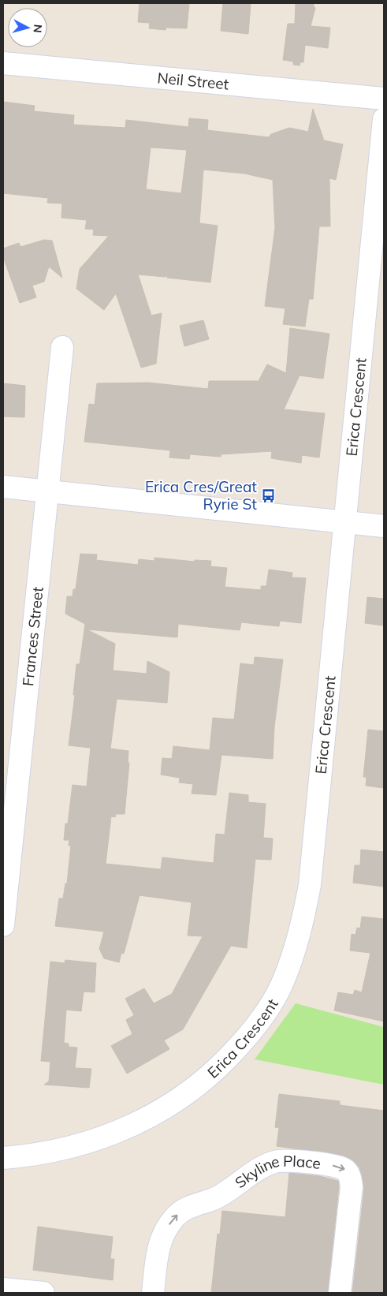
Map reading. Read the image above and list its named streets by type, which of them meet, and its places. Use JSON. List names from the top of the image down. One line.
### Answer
{"streets":{"street":["Neil Street","Erica Crescent","Frances Street","Skyline Place"]},"places":{"bus stop":["Erica Cres/Great Ryrie St"]},"north":"right"}
